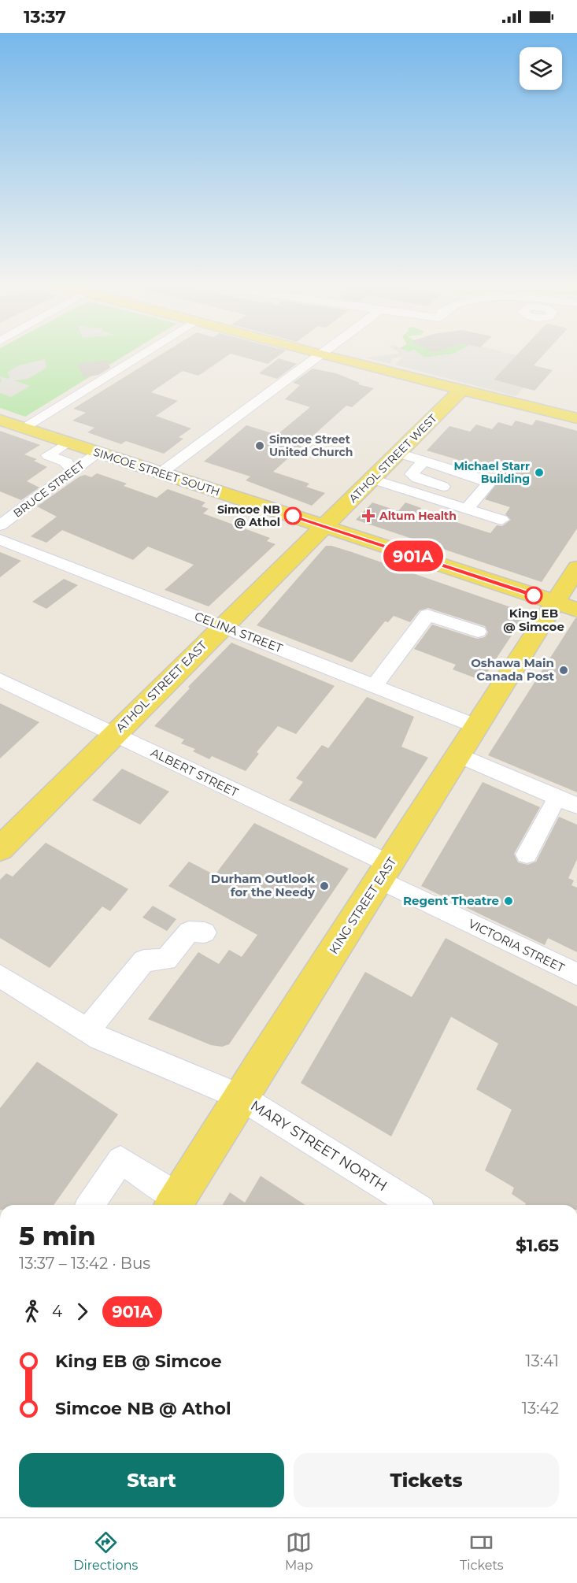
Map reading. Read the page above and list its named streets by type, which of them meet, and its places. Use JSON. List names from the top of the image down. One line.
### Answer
{"streets":{"main road":["ATHOL STREET WEST","SIMCOE STREET SOUTH","ATHOL STREET EAST","KING STREET EAST"],"street":["BRUCE STREET","CELINA STREET","ALBERT STREET","VICTORIA STREET","MARY STREET NORTH"]},"crossings":[["ATHOL STREET WEST","SIMCOE STREET SOUTH"],["ATHOL STREET WEST","ATHOL STREET EAST"],["SIMCOE STREET SOUTH","BRUCE STREET"],["SIMCOE STREET SOUTH","ATHOL STREET EAST"],["SIMCOE STREET SOUTH","KING STREET EAST"],["CELINA STREET","ATHOL STREET EAST"],["CELINA STREET","KING STREET EAST"],["ATHOL STREET EAST","ALBERT STREET"],["ALBERT STREET","KING STREET EAST"],["ALBERT STREET","VICTORIA STREET"],["KING STREET EAST","VICTORIA STREET"],["KING STREET EAST","MARY STREET NORTH"]],"places":{"other":["Simcoe Street United Church","Michael Starr Building","Simcoe NB @ Athol","King EB @ Simcoe","Oshawa Main Canada Post","Durham Outlook for the Needy","Regent Theatre"],"health":["Altum Health"]},"lines":["bus line 901A"],"page":{"status":"13:37","on_map":"901A","heading":["5 min","13:37 – 13:42 · Bus","$1.65"],"legs":["4","901A"],"list":[{"name":"King EB @ Simcoe","value":"13:41"},{"name":"Simcoe NB @ Athol","value":"13:42"}],"buttons":["Start","Tickets"],"tabs":["Directions","Map","Tickets"]}}
